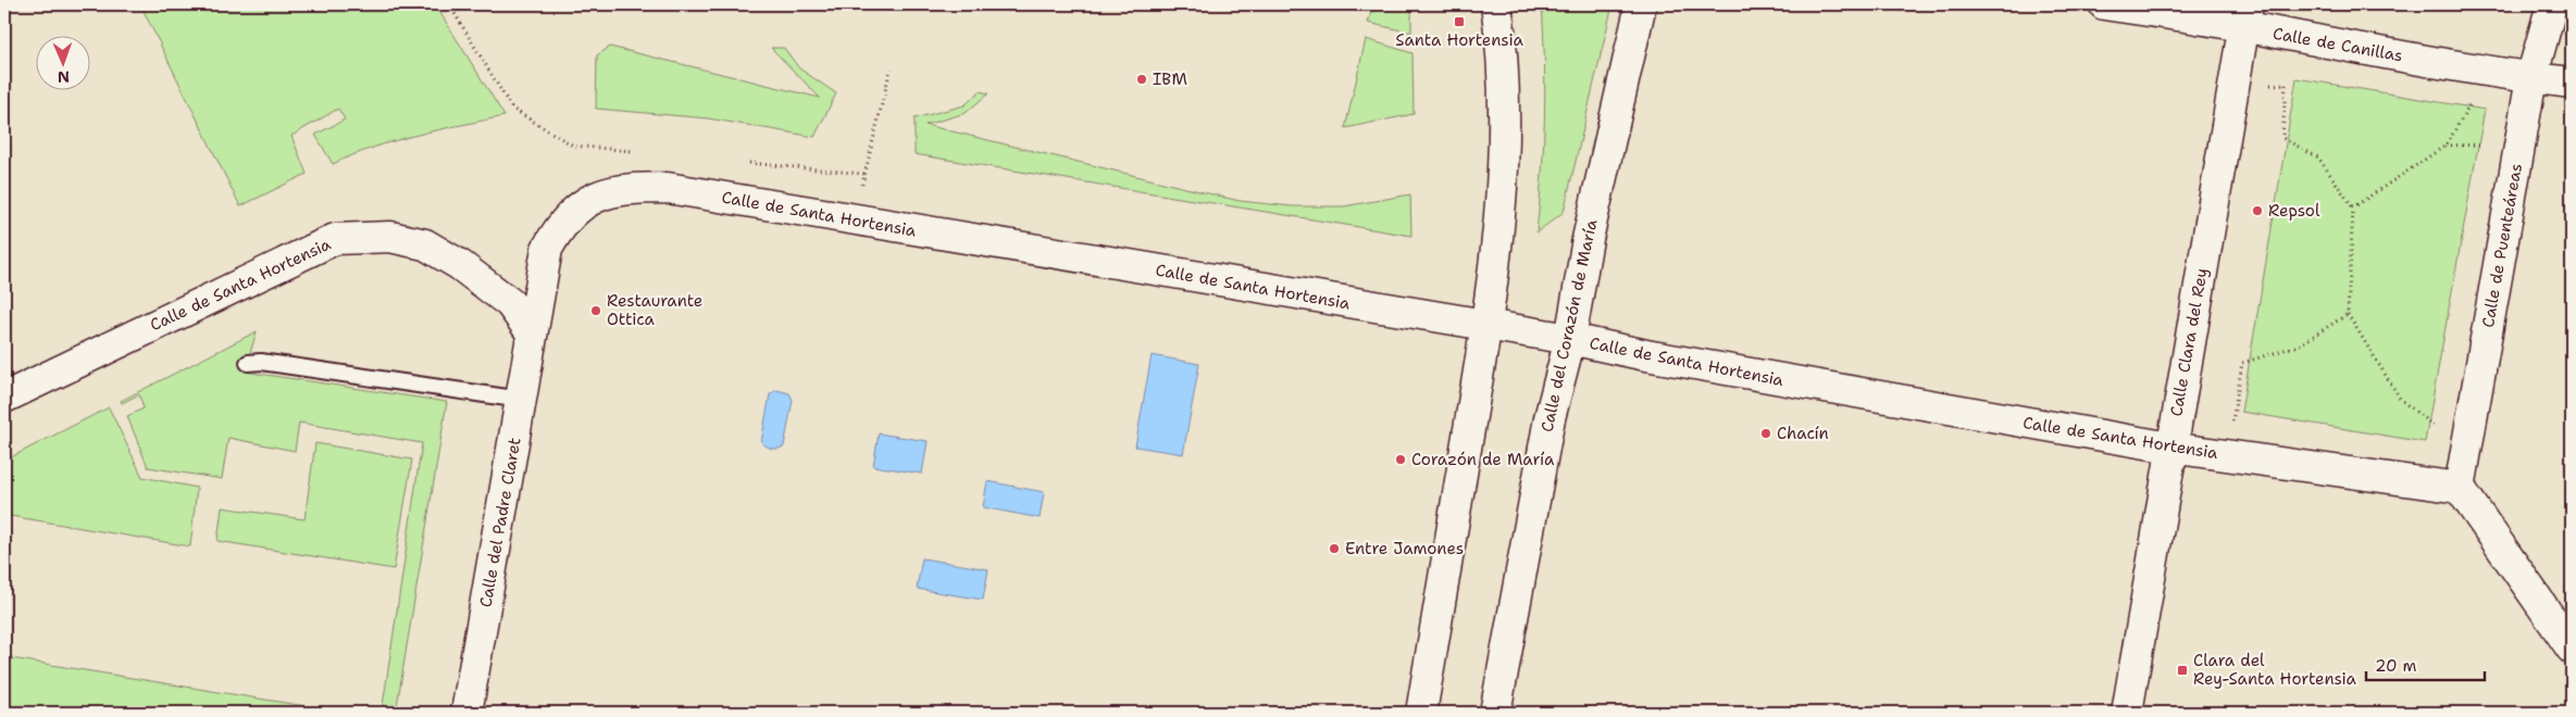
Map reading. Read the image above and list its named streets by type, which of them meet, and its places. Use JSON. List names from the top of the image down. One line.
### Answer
{"streets":{"street":["Calle de Canillas","Calle de Santa Hortensia","Calle de Puenteáreas","Calle del Corazón de María","Calle Clara del Rey","Calle del Padre Claret"]},"crossings":[["Calle de Canillas","Calle de Puenteáreas"],["Calle de Canillas","Calle Clara del Rey"],["Calle de Santa Hortensia","Calle de Puenteáreas"],["Calle de Santa Hortensia","Calle del Corazón de María"],["Calle de Santa Hortensia","Calle Clara del Rey"],["Calle de Santa Hortensia","Calle del Padre Claret"]],"places":{"transit":["Santa Hortensia","Clara del Rey-Santa Hortensia"],"other":["IBM","Repsol","Restaurante Ottica","Chacín","Corazón de María","Entre Jamones"]},"scale_bar":"20 m","north":"bottom"}
